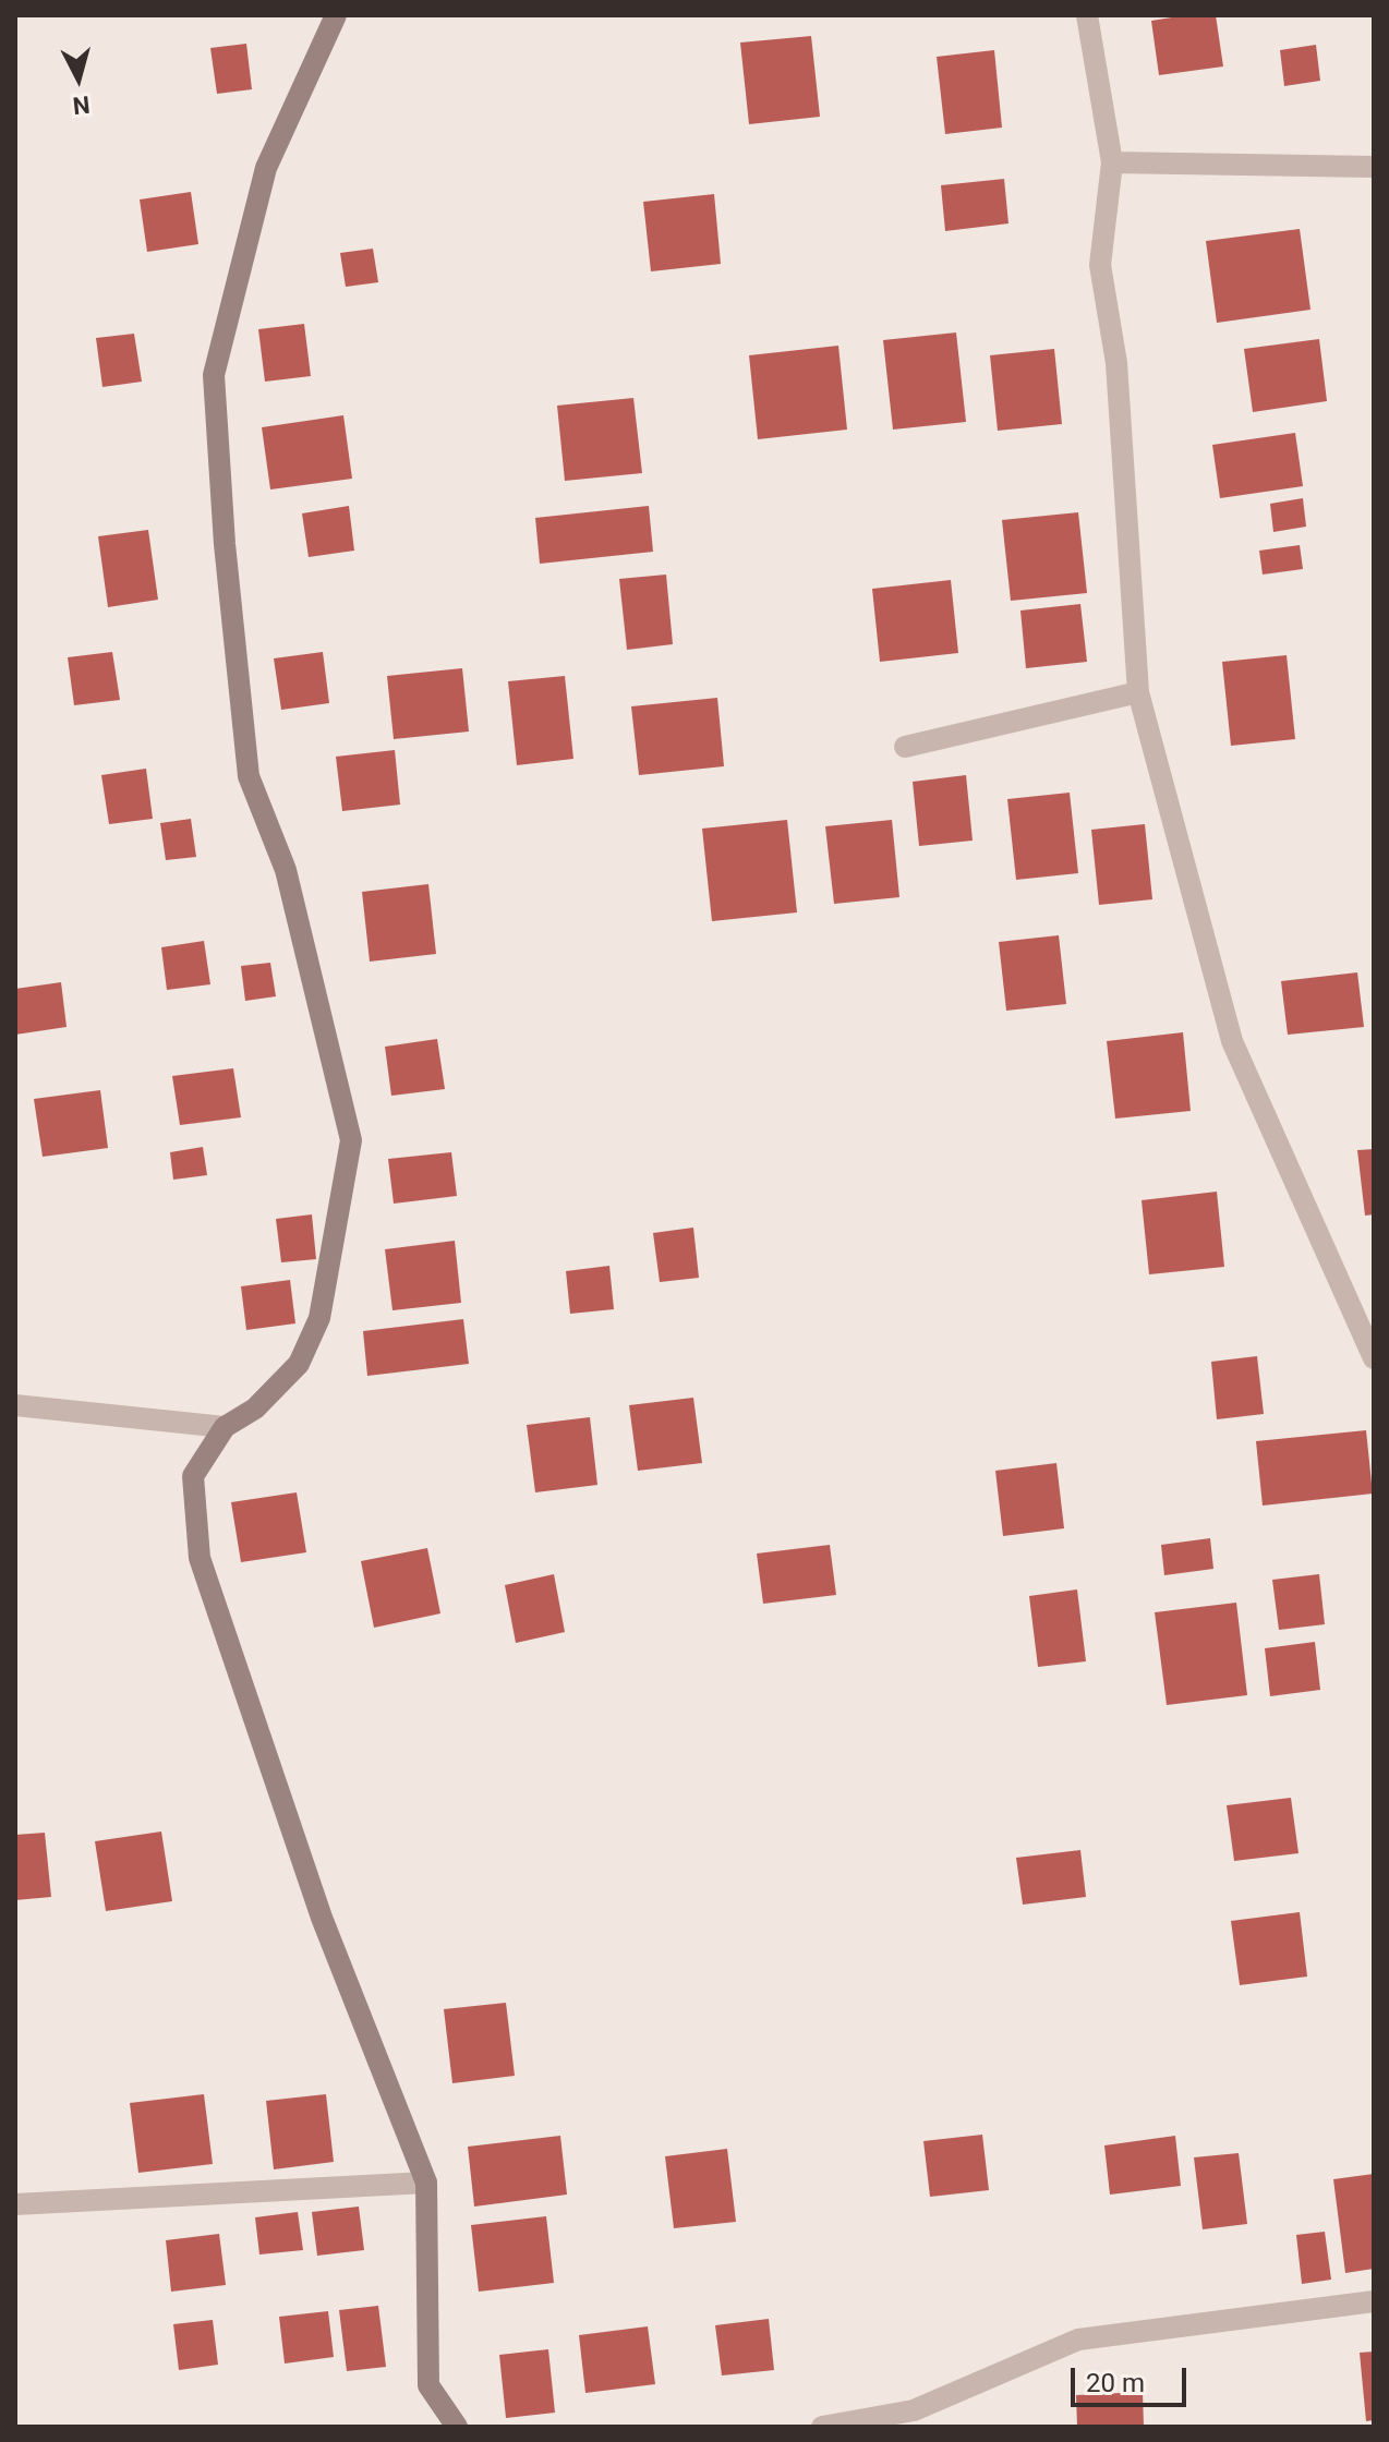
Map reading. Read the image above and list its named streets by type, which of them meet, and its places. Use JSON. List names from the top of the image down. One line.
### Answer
{"scale_bar":"20 m","north":"bottom"}
